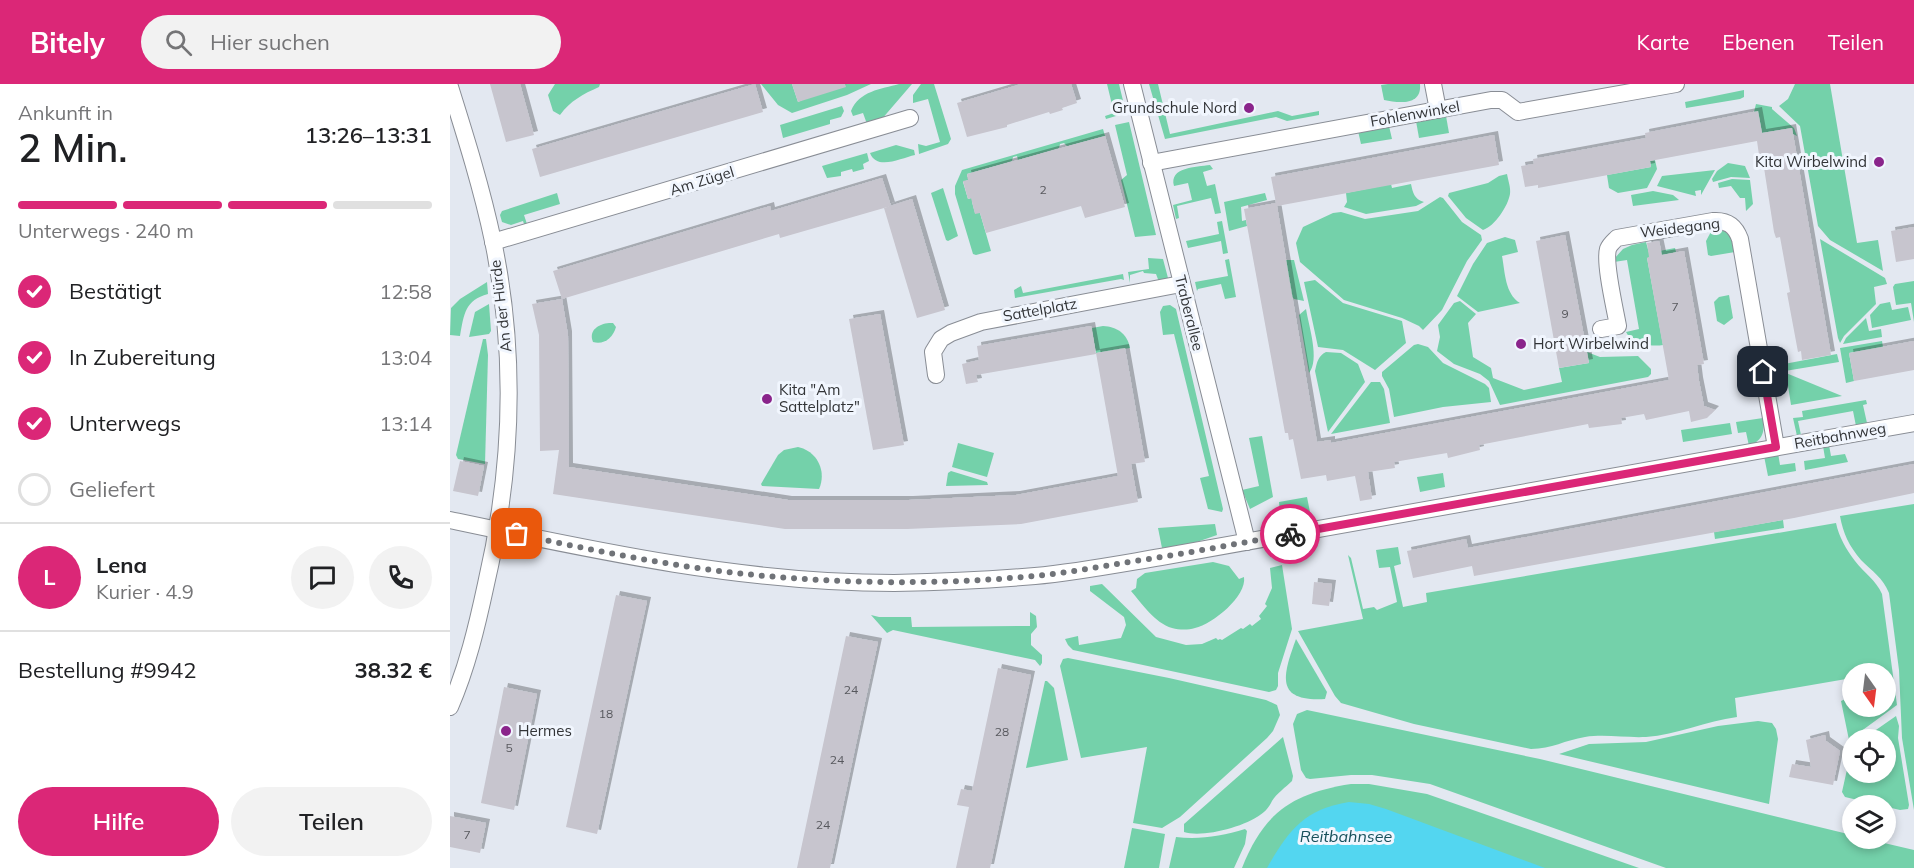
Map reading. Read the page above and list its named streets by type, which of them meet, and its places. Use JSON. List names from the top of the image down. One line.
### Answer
{"streets":{"street":["Fohlenwinkel","Am Zügel","Weidegang","An der Hürde","Sattelplatz","Traberallee","Reitbahnweg"]},"crossings":[["Fohlenwinkel","Traberallee"],["Am Zügel","An der Hürde"],["Weidegang","Reitbahnweg"],["An der Hürde","Reitbahnweg"],["Sattelplatz","Traberallee"],["Traberallee","Reitbahnweg"]],"water":["Reitbahnsee"],"places":["Grundschule Nord","Kita Wirbelwind","Hort Wirbelwind","Kita \"Am Sattelplatz\"","Hermes"],"house_numbers":["2","7","9","24","18","28","5","24","24","7"],"north":"bottom","page":{"header":"Bitely","search":"Hier suchen","nav":["Karte","Ebenen","Teilen"],"heading":["2 Min.","Ankunft in","13:26–13:31"],"panel":["Lena","Kurier · 4.9","Bestellung #9942","38.32 €"],"bar":"Unterwegs · 240 m","list":[["Bestätigt","12:58"],["In Zubereitung","13:04"],["Unterwegs","13:14"],"Geliefert"],"round":"L","buttons":["Hilfe","Teilen"]}}
